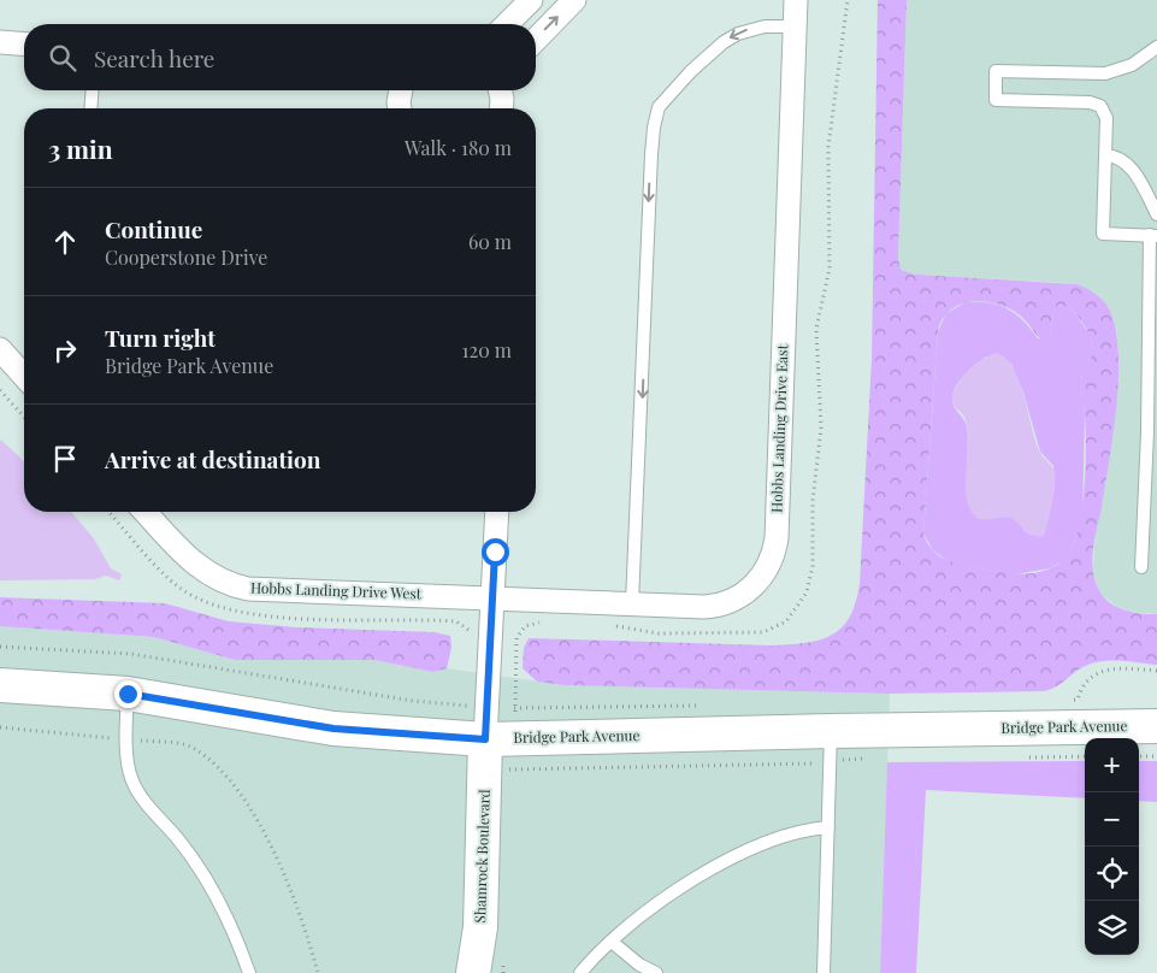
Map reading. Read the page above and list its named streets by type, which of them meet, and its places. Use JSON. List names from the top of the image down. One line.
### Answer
{"streets":{"street":["Hobbs Landing Drive East","Hobbs Landing Drive West","Bridge Park Avenue","Shamrock Boulevard"]},"crossings":[["Hobbs Landing Drive East","Hobbs Landing Drive West"],["Bridge Park Avenue","Shamrock Boulevard"]],"page":{"search":"Search here","heading":["3 min","Walk · 180 m"],"list":[["Continue","Cooperstone Drive","60 m"],["Turn right","Bridge Park Avenue","120 m"],"Arrive at destination"],"map_buttons":["+","−"]}}
